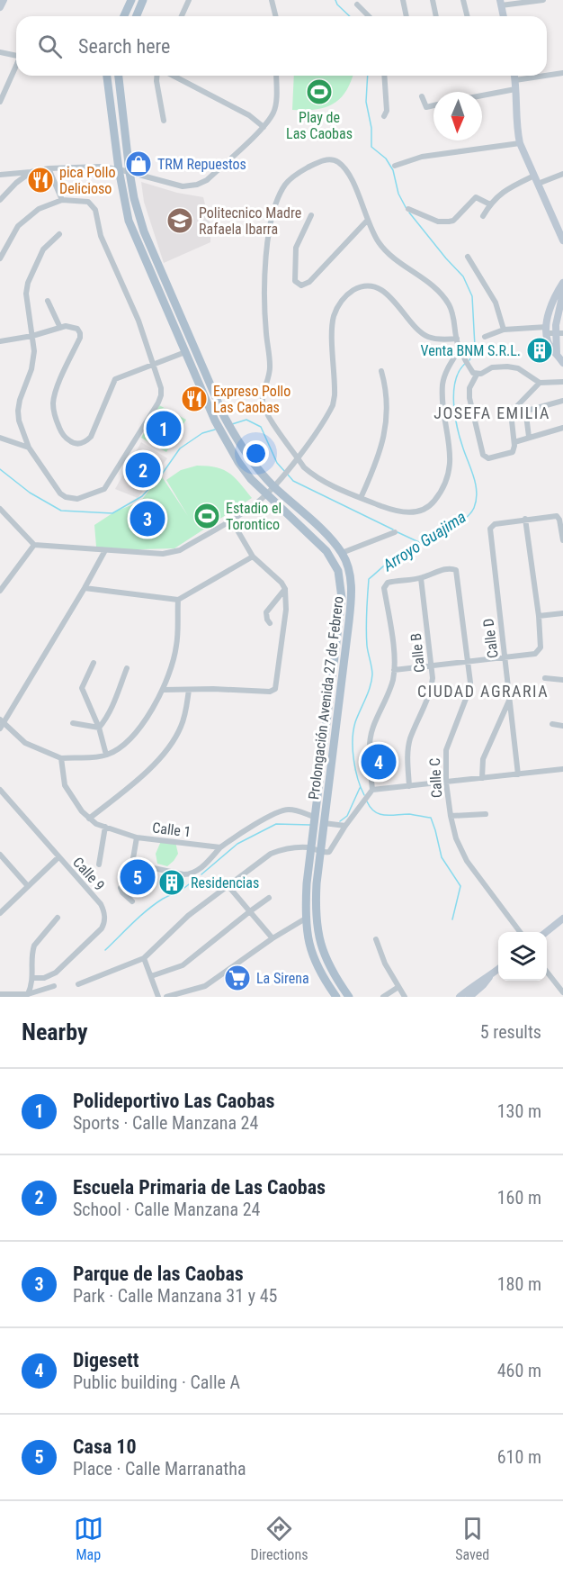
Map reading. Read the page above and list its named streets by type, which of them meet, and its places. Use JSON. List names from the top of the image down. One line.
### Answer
{"streets":{"main road":["Prolongación Avenida 27 de Febrero"],"street":["Calle D","Calle B","Calle C","Calle 1","Calle 9"]},"crossings":[["Calle B","Calle C"]],"districts":["JOSEFA EMILIA","CIUDAD AGRARIA"],"water":["Arroyo Guajima"],"places":{"sports":["Play de Las Caobas","Estadio el Torontico"],"shop":["TRM Repuestos"],"restaurant":["pica Pollo Delicioso","Expreso Pollo Las Caobas"],"school or university":["Politecnico Madre Rafaela Ibarra"],"building":["Venta BNM S.R.L.","Residencias"],"supermarket":["La Sirena"]},"north":"bottom","page":{"search":"Search here","pins":["1","2","3","4","5"],"heading":["Nearby","5 results"],"list":[{"mark":"1","name":"Polideportivo Las Caobas","note":"Sports · Calle Manzana 24","value":"130 m"},{"mark":"2","name":"Escuela Primaria de Las Caobas","note":"School · Calle Manzana 24","value":"160 m"},{"mark":"3","name":"Parque de las Caobas","note":"Park · Calle Manzana 31 y 45","value":"180 m"},{"mark":"4","name":"Digesett","note":"Public building · Calle A","value":"460 m"},{"mark":"5","name":"Casa 10","note":"Place · Calle Marranatha","value":"610 m"}],"nav":["Map","Directions","Saved"]}}
